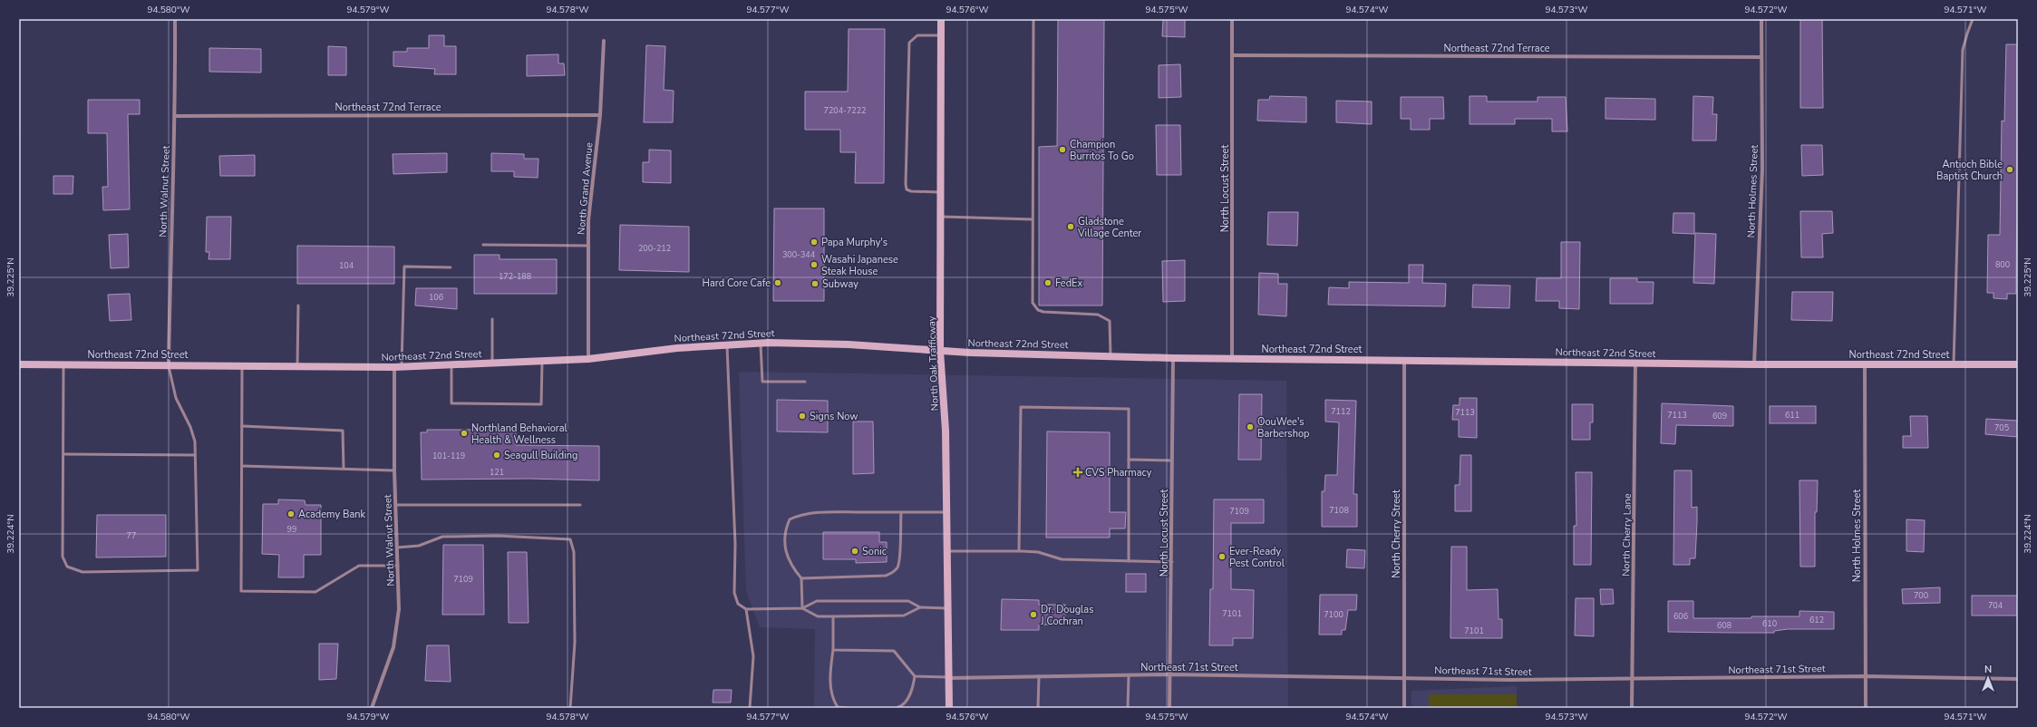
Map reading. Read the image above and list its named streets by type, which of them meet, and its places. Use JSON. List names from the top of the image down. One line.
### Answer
{"streets":{"main road":["Northeast 72nd Street","North Oak Trafficway"],"street":["Northeast 72nd Terrace","North Grand Avenue","North Locust Street","North Walnut Street","North Holmes Street","North Cherry Street","North Cherry Lane","Northeast 71st Street"]},"crossings":[["Northeast 72nd Terrace","North Grand Avenue"],["Northeast 72nd Terrace","North Locust Street"],["Northeast 72nd Terrace","North Walnut Street"],["Northeast 72nd Terrace","North Holmes Street"],["North Grand Avenue","Northeast 72nd Street"],["North Locust Street","Northeast 72nd Street"],["North Locust Street","Northeast 71st Street"],["North Walnut Street","Northeast 72nd Street"],["North Holmes Street","Northeast 72nd Street"],["North Holmes Street","Northeast 71st Street"],["Northeast 72nd Street","North Oak Trafficway"],["Northeast 72nd Street","North Cherry Street"],["Northeast 72nd Street","North Cherry Lane"],["North Oak Trafficway","Northeast 71st Street"],["North Cherry Street","Northeast 71st Street"],["North Cherry Lane","Northeast 71st Street"]],"places":{"other":["Champion Burritos To Go","Antioch Bible Baptist Church","Gladstone Village Center","Papa Murphy's","Wasahi Japanese Steak House","Hard Core Cafe","FedEx","Subway","Signs Now","OouWee's Barbershop","Northland Behavioral Health & Wellness","Seagull Building","Academy Bank","Sonic","Ever-Ready Pest Control","Dr. Douglas J Cochran"],"health":["CVS Pharmacy"]},"house_numbers":["7204-7222","200-212","300-344","800","104","172-188","106","7112","7113","7113","611","609","705","101-119","121","7108","7109","99","77","7109","700","704","7101","7100","606","612","610","608","7101"],"north":"top","coordinates":["94.580°W","94.579°W","94.578°W","94.577°W","94.576°W","94.575°W","94.574°W","94.573°W","94.572°W","94.571°W","39.225°N","39.224°N"]}
